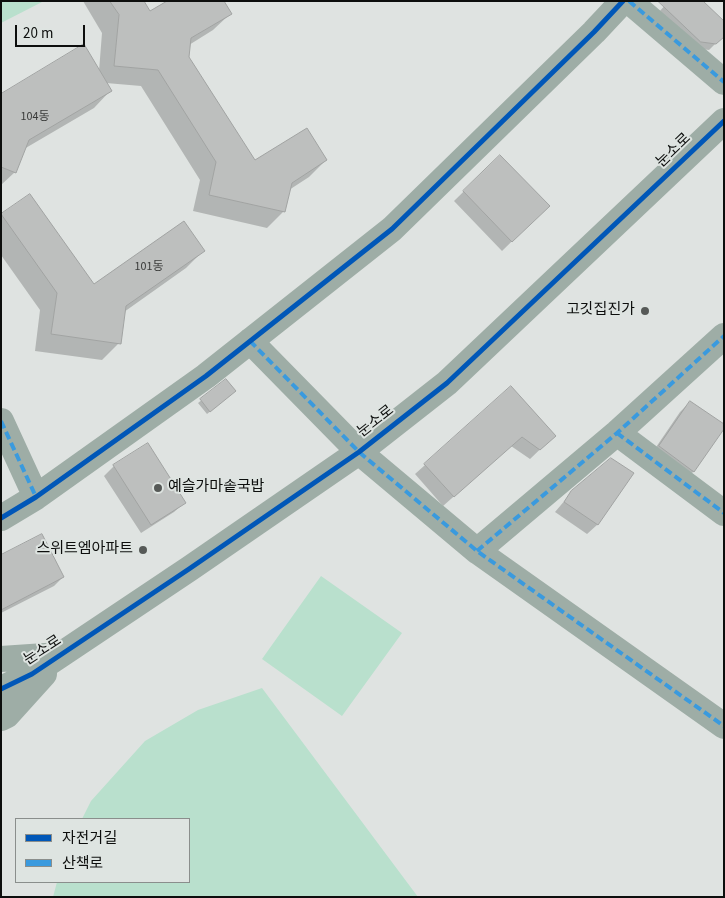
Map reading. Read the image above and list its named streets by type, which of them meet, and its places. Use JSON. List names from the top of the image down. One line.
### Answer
{"streets":{"street":["눈소로"]},"places":["고깃집진가","예슬가마솥국밥","스위트엠아파트"],"house_numbers":["104동","101동"],"legend":["자전거길","산책로"],"scale_bar":"20 m"}
